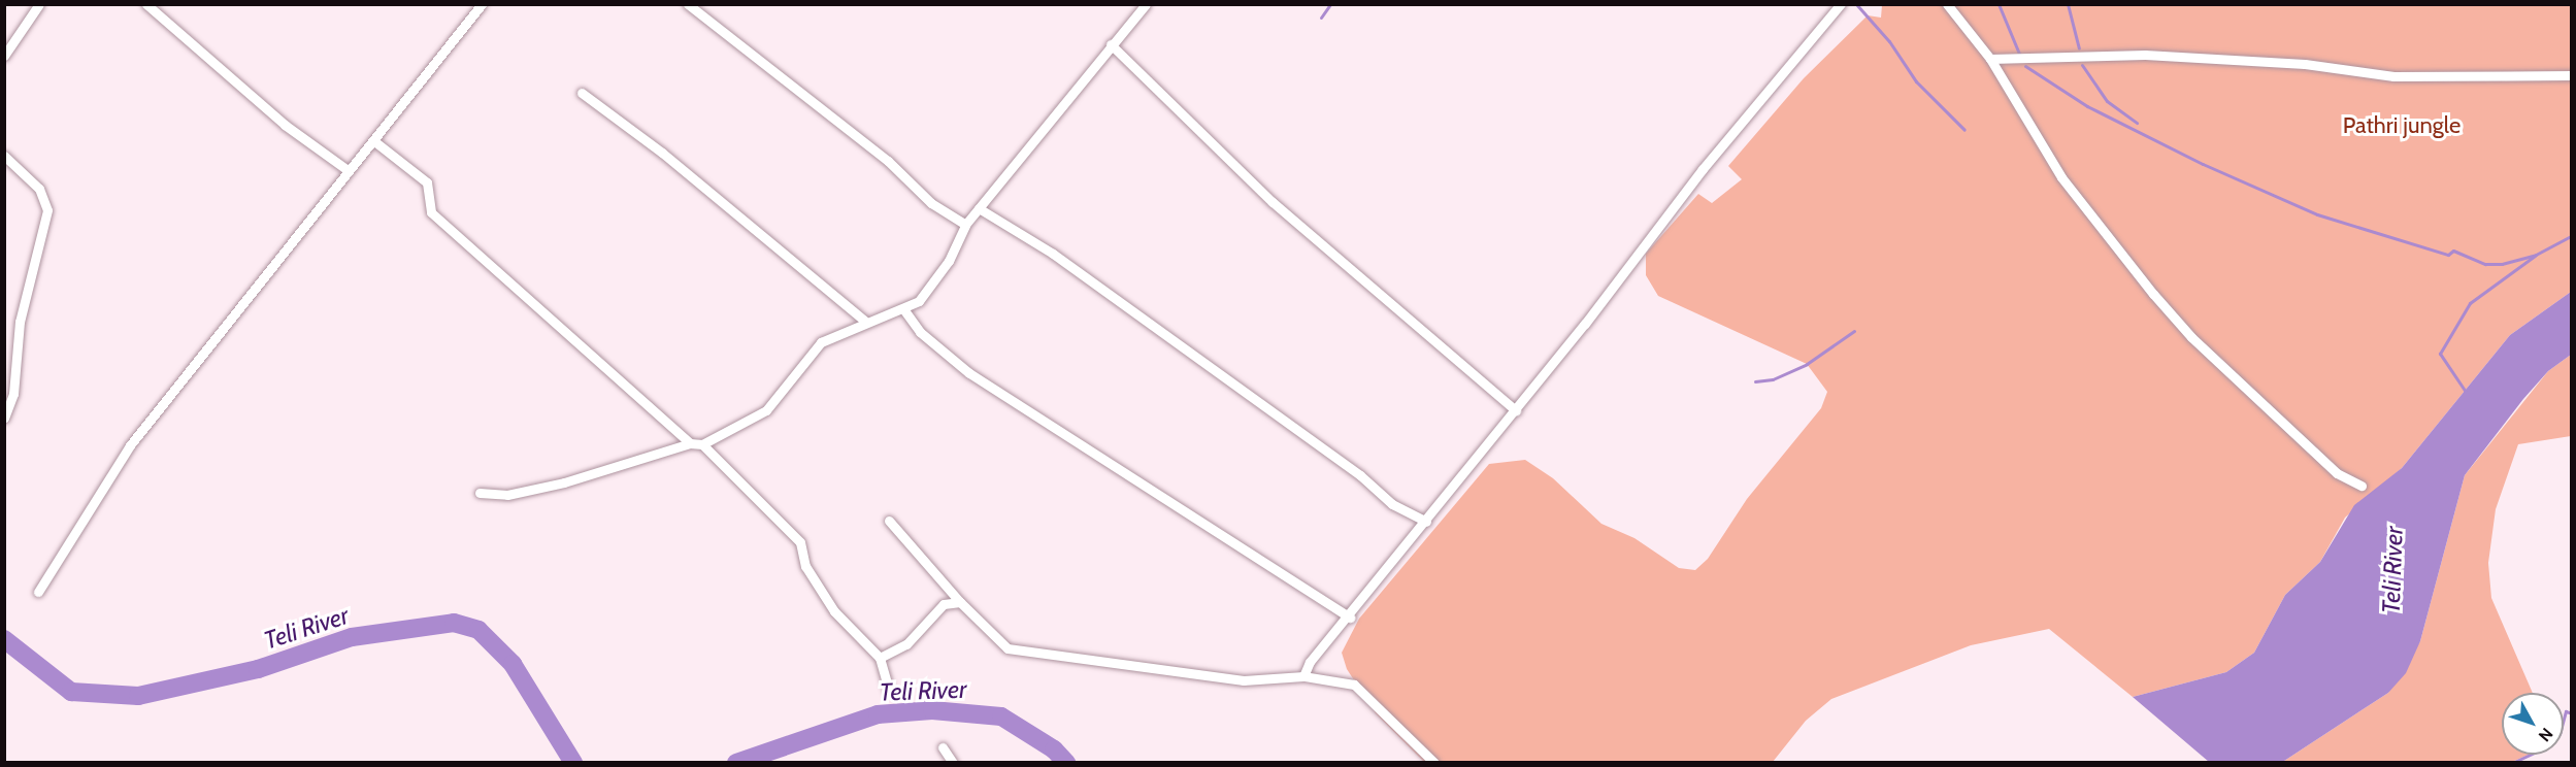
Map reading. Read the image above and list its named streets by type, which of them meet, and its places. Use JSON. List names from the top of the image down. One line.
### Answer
{"water":["Teli River"],"parks":["Pathri jungle"],"north":"bottom right"}
